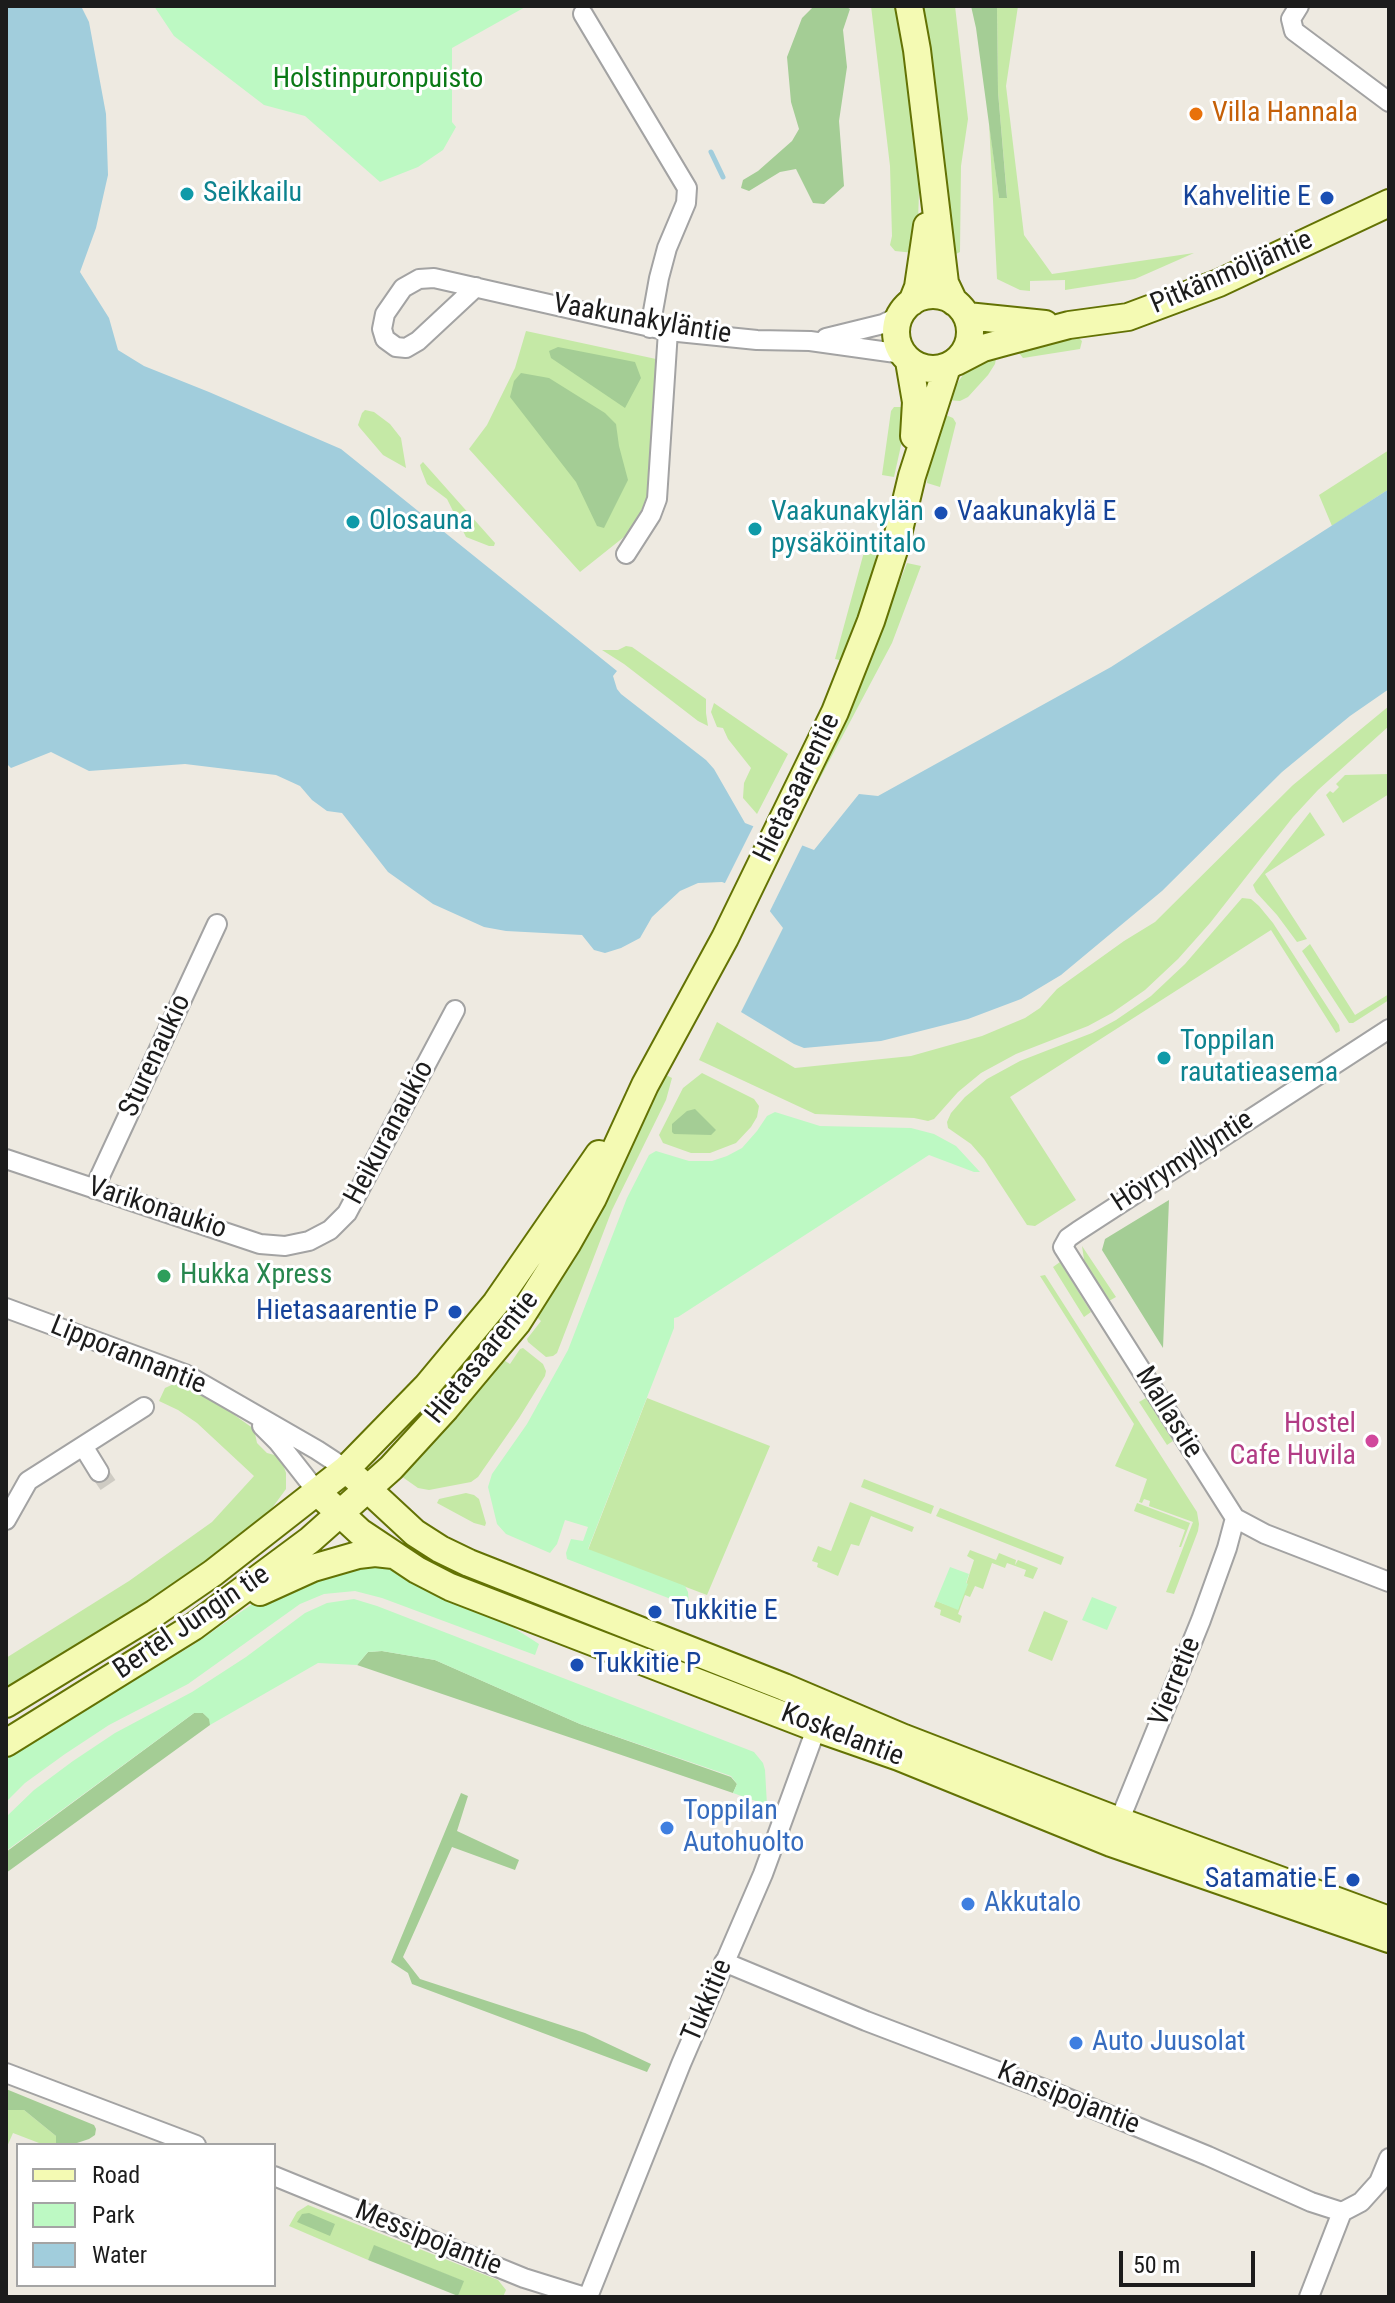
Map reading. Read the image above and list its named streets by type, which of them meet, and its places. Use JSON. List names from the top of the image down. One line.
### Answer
{"streets":{"street":["Pitkänmöljäntie","Vaakunakyläntie","Hietasaarentie","Sturenaukio","Heikuranaukio","Höyrymyllyntie","Varikonaukio","Lipporannantie","Mallastie","Bertel Jungin tie","Vierretie","Koskelantie","Tukkitie","Kansipojantie","Messipojantie"]},"crossings":[["Pitkänmöljäntie","Vaakunakyläntie"],["Pitkänmöljäntie","Hietasaarentie"],["Vaakunakyläntie","Hietasaarentie"],["Hietasaarentie","Lipporannantie"],["Hietasaarentie","Bertel Jungin tie"],["Hietasaarentie","Koskelantie"],["Sturenaukio","Varikonaukio"],["Heikuranaukio","Varikonaukio"],["Höyrymyllyntie","Mallastie"],["Lipporannantie","Bertel Jungin tie"],["Lipporannantie","Koskelantie"],["Mallastie","Vierretie"],["Bertel Jungin tie","Koskelantie"],["Vierretie","Koskelantie"],["Koskelantie","Tukkitie"],["Tukkitie","Kansipojantie"],["Tukkitie","Messipojantie"]],"parks":["Holstinpuronpuisto"],"places":["Villa Hannala","Seikkailu","Kahvelitie E","Vaakunakylä E","Olosauna","Vaakunakylän pysäköintitalo","Toppilan rautatieasema","Hukka Xpress","Hietasaarentie P","Hostel Cafe Huvila","Tukkitie E","Tukkitie P","Toppilan Autohuolto","Satamatie E","Akkutalo","Auto Juusolat"],"legend":["Road","Park","Water"],"scale_bar":"50 m"}
